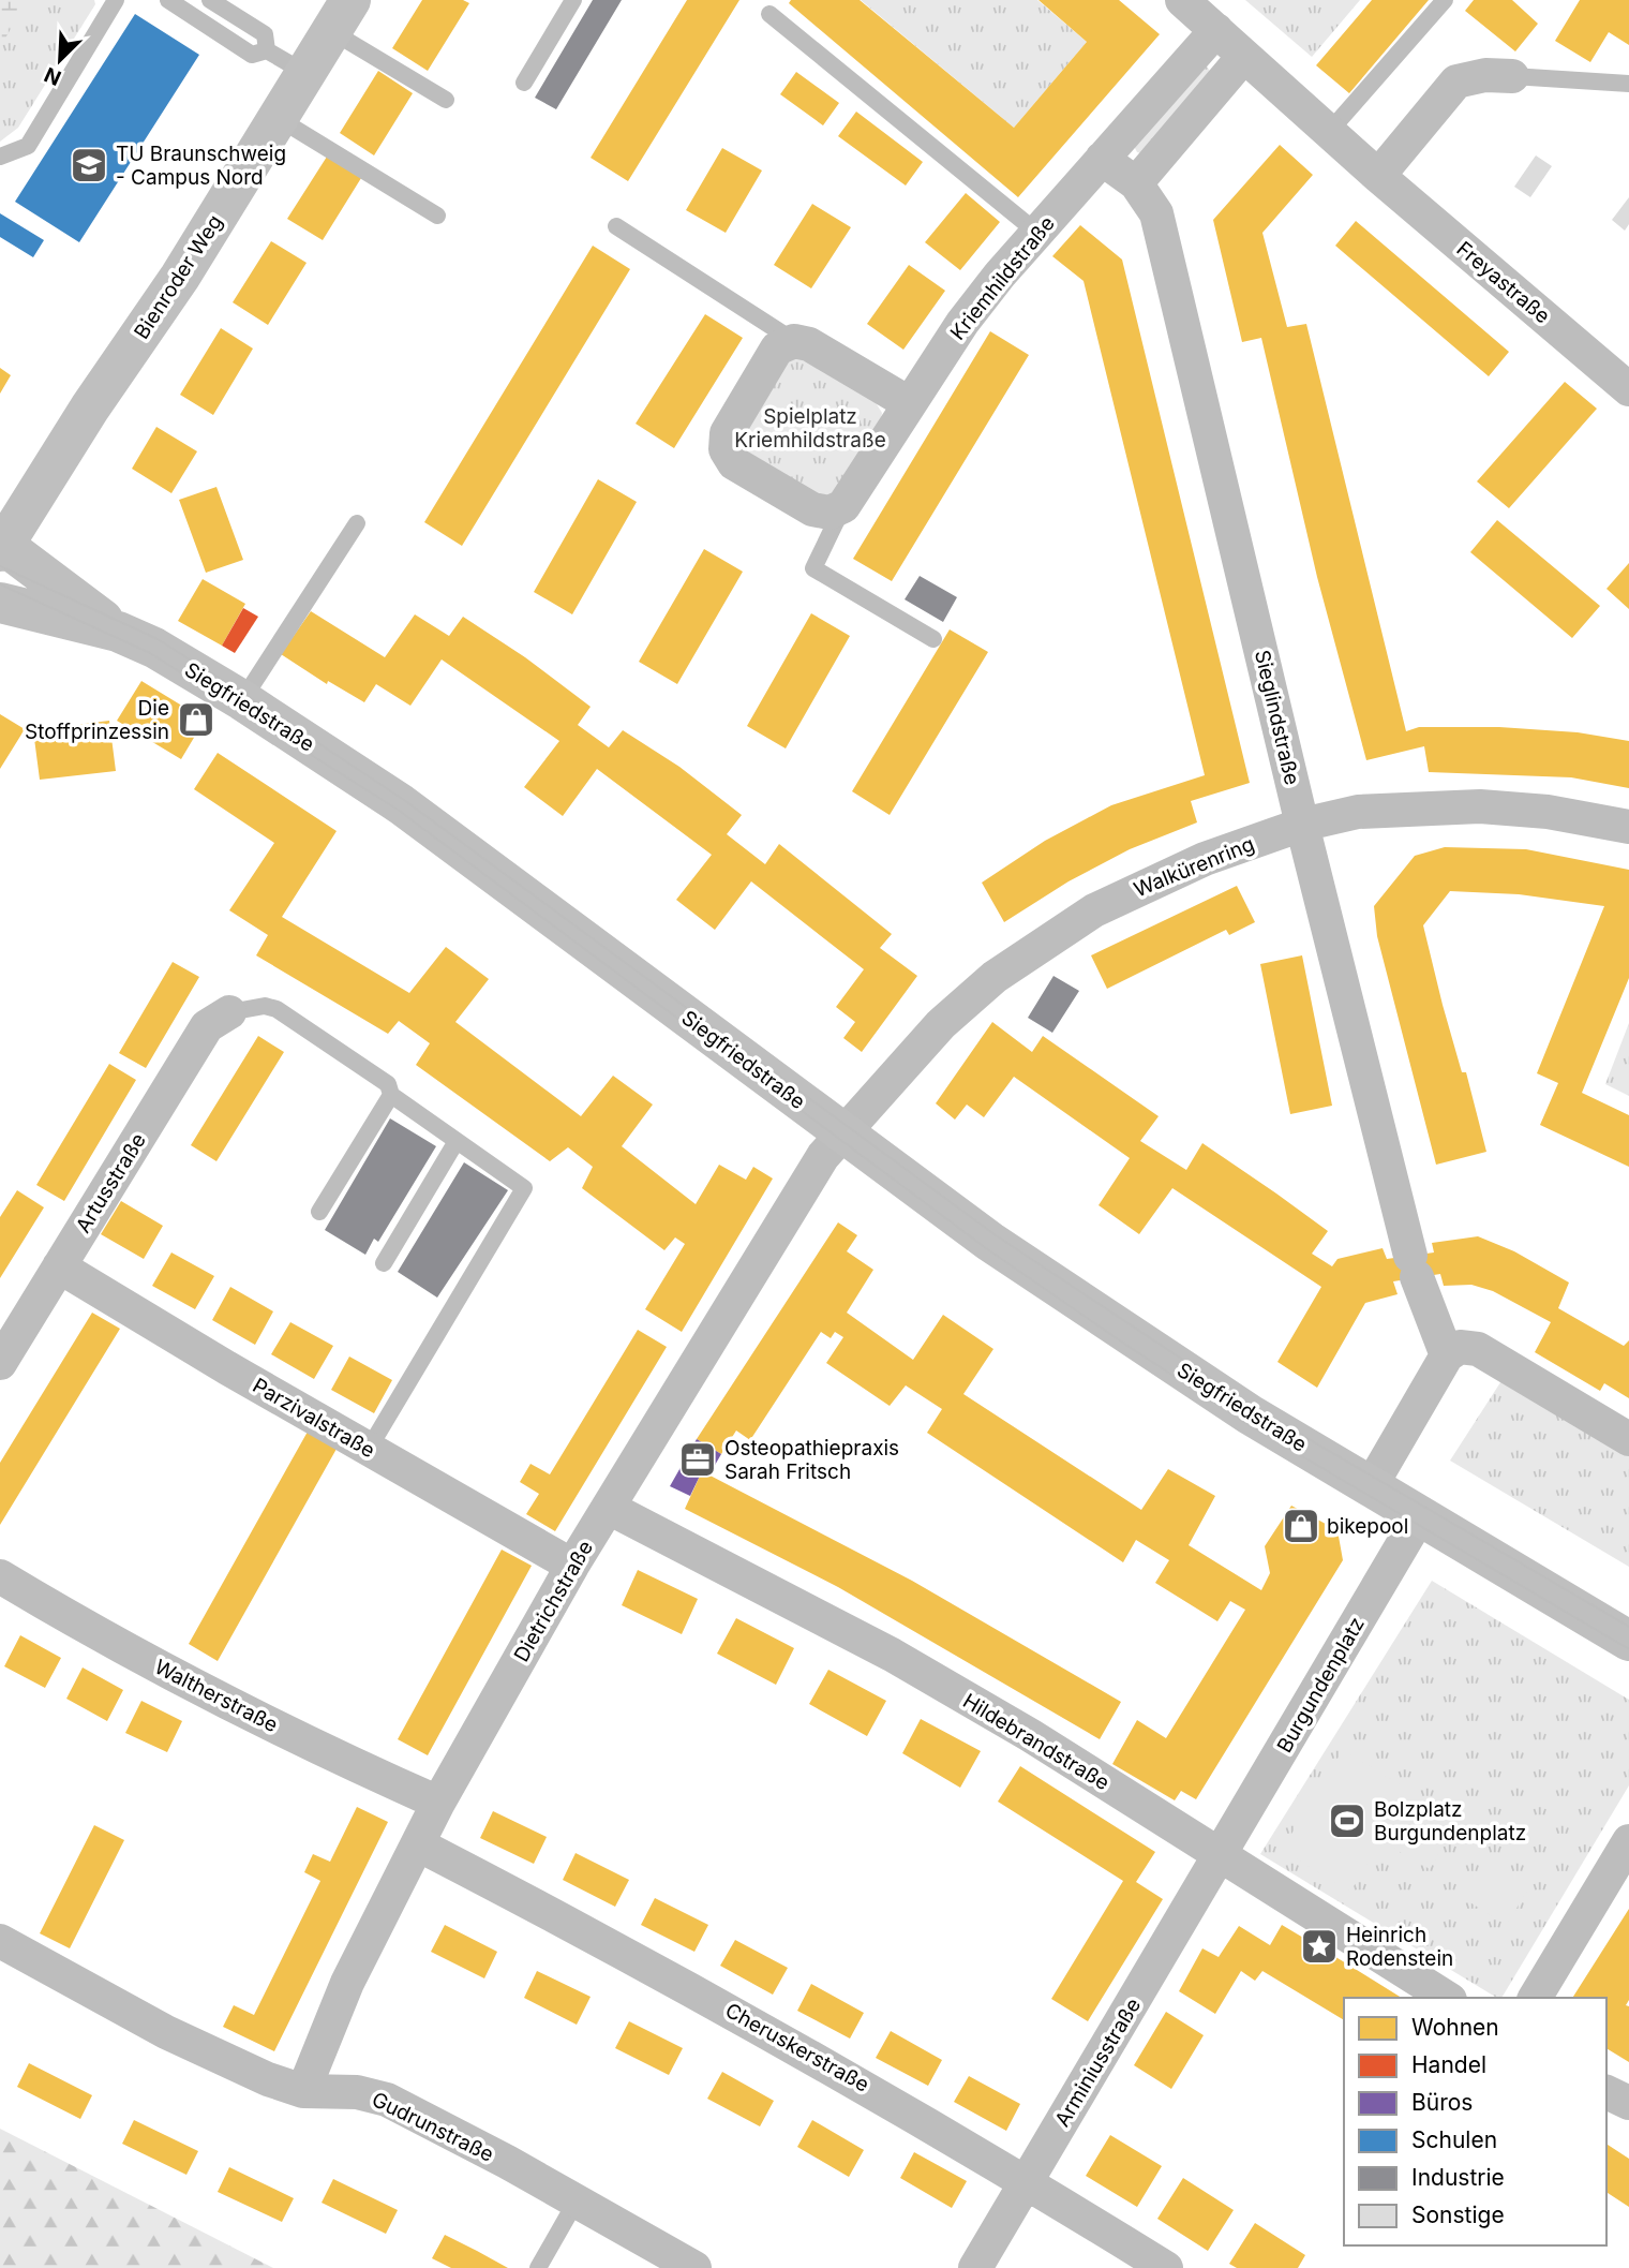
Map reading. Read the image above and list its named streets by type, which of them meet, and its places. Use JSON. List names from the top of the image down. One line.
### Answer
{"streets":{"street":["Bienroder Weg","Kriemhildstraße","Freyastraße","Siegfriedstraße","Sieglindstraße","Walkürenring","Artusstraße","Parzivalstraße","Dietrichstraße","Burgundenplatz","Waltherstraße","Hildebrandstraße","Cheruskerstraße","Arminiusstraße","Gudrunstraße"]},"crossings":[["Bienroder Weg","Siegfriedstraße"],["Kriemhildstraße","Freyastraße"],["Siegfriedstraße","Walkürenring"],["Siegfriedstraße","Dietrichstraße"],["Siegfriedstraße","Burgundenplatz"],["Sieglindstraße","Walkürenring"],["Walkürenring","Dietrichstraße"],["Artusstraße","Parzivalstraße"],["Parzivalstraße","Dietrichstraße"],["Dietrichstraße","Waltherstraße"],["Dietrichstraße","Hildebrandstraße"],["Dietrichstraße","Cheruskerstraße"],["Dietrichstraße","Gudrunstraße"],["Burgundenplatz","Hildebrandstraße"],["Burgundenplatz","Arminiusstraße"],["Hildebrandstraße","Arminiusstraße"],["Cheruskerstraße","Arminiusstraße"]],"parks":["Spielplatz Kriemhildstraße"],"places":{"school or university":["TU Braunschweig - Campus Nord"],"shop":["Die Stoffprinzessin","bikepool"],"office":["Osteopathiepraxis Sarah Fritsch"],"sports":["Bolzplatz Burgundenplatz"],"place":["Heinrich Rodenstein"]},"legend":["Wohnen","Handel","Büros","Schulen","Industrie","Sonstige"],"north":"bottom left"}
